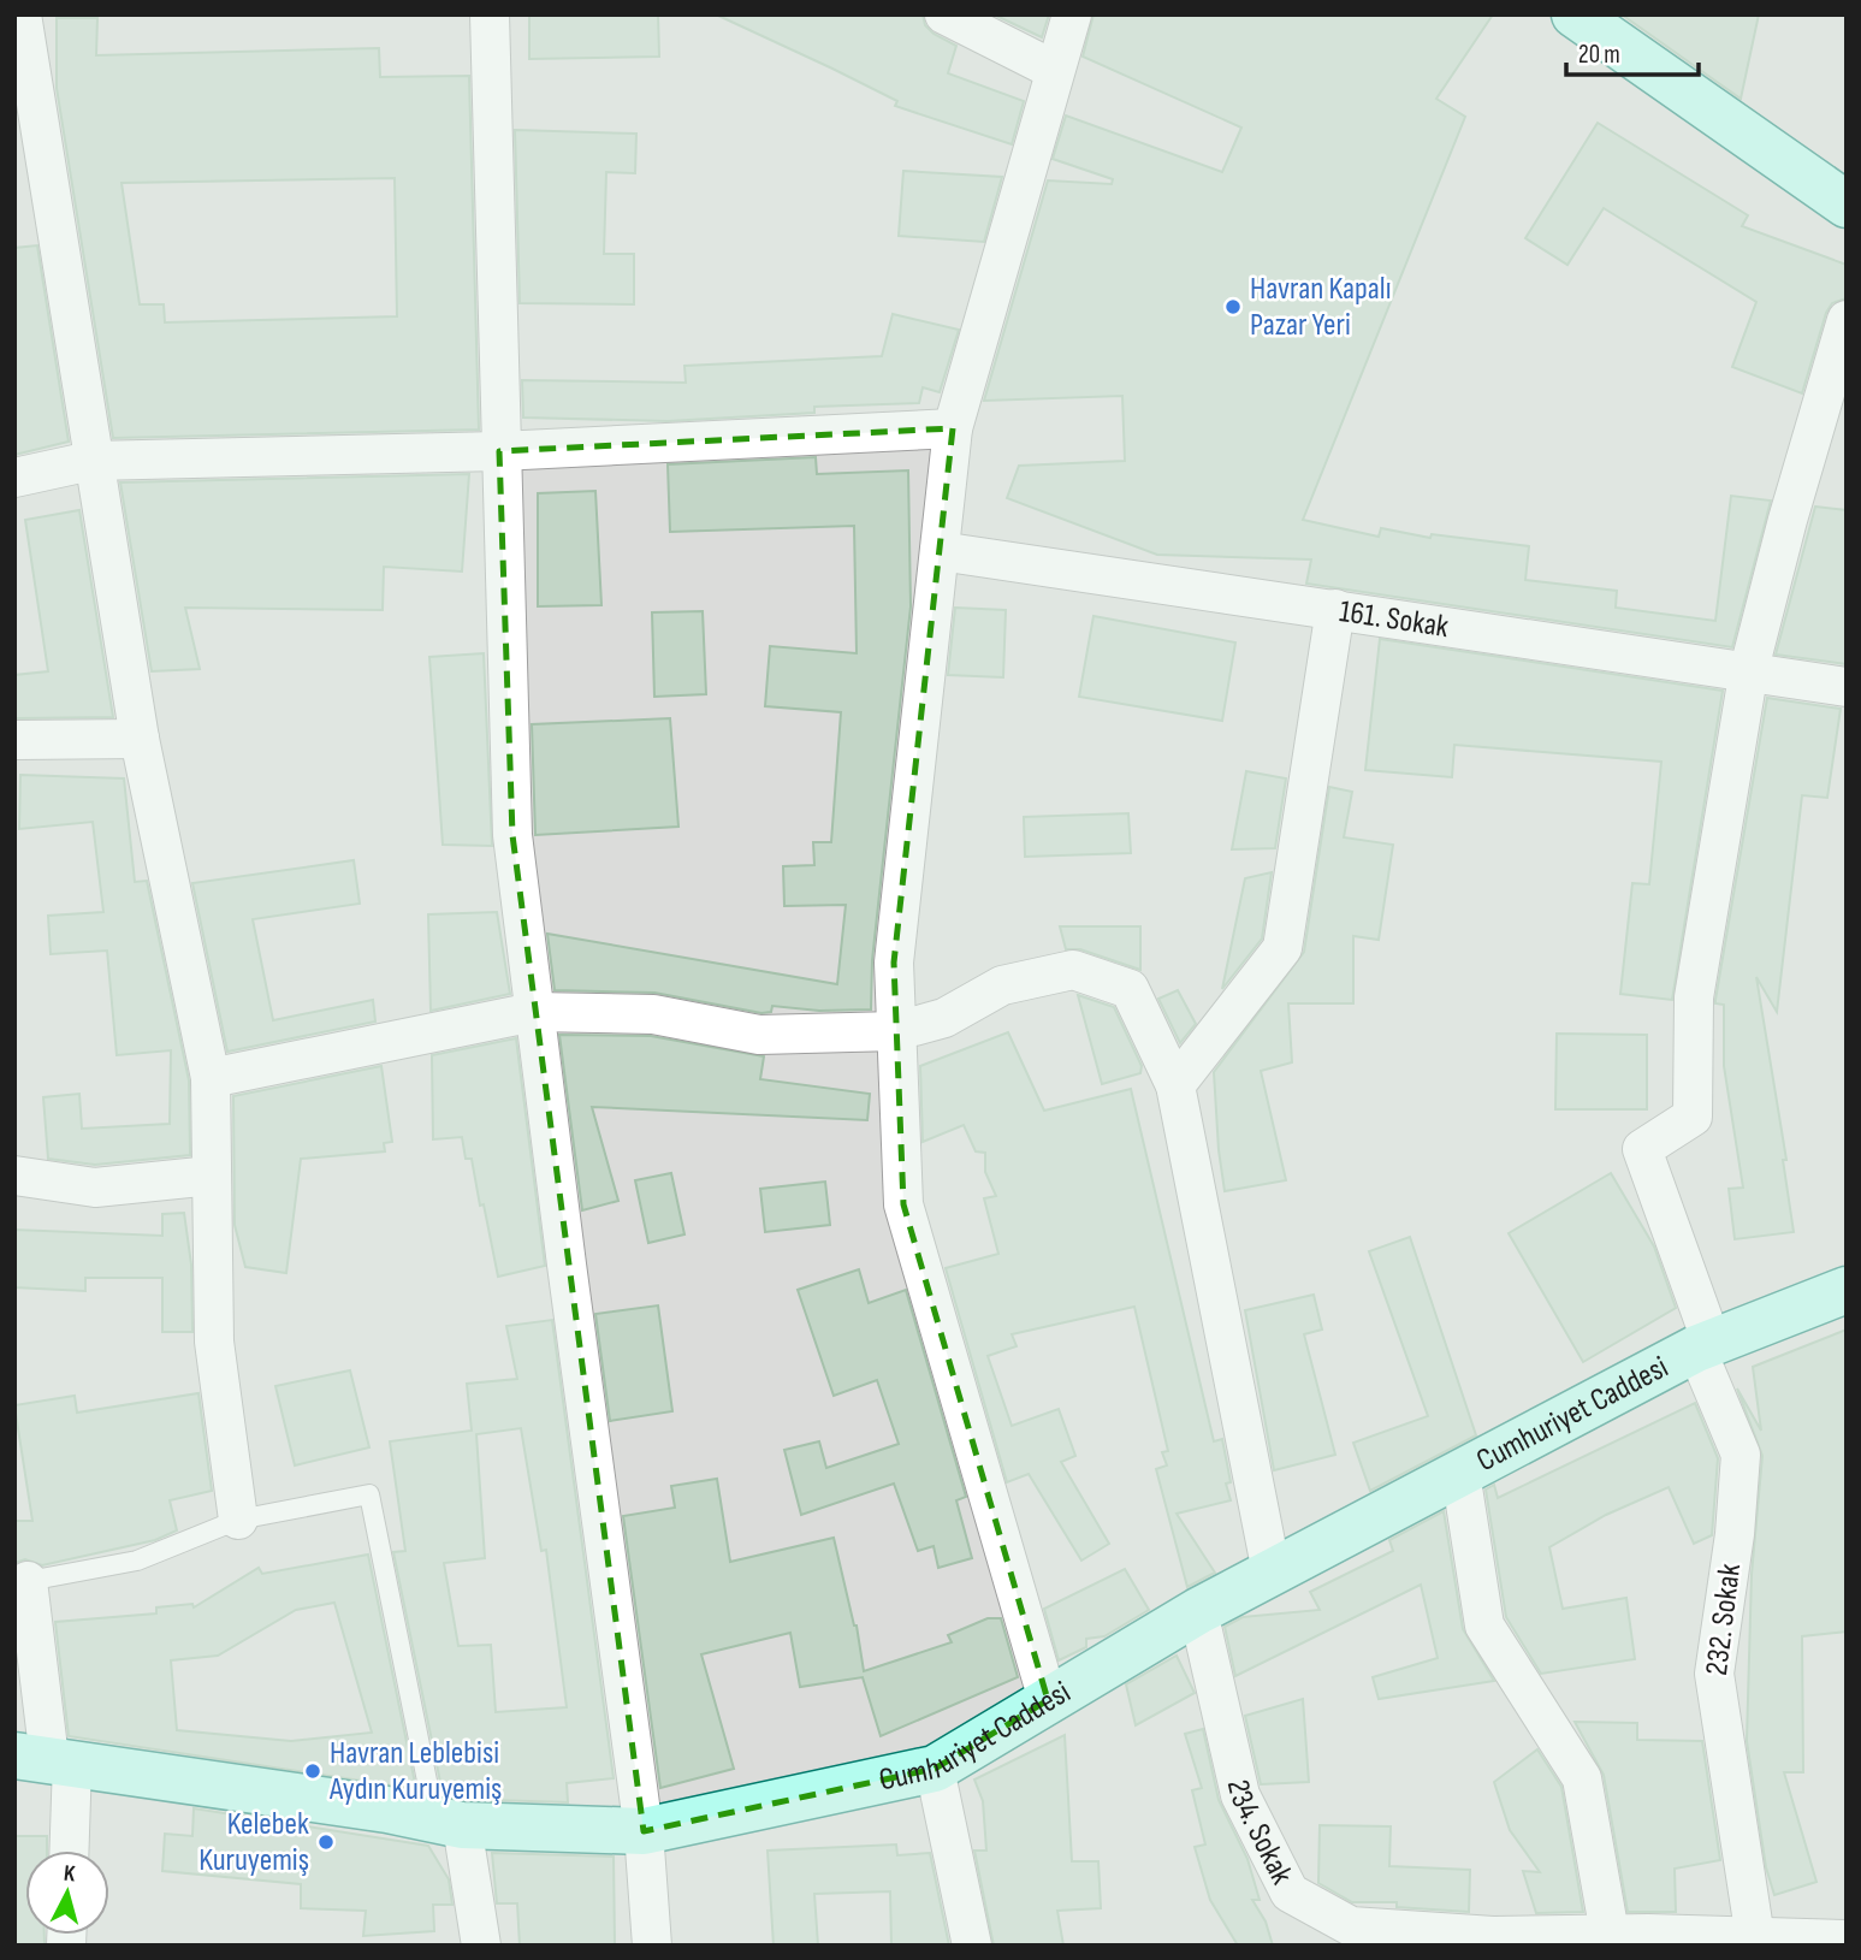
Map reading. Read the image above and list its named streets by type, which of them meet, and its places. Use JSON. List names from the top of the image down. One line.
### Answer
{"streets":{"main road":["Cumhuriyet Caddesi"],"street":["161. Sokak","232. Sokak","234. Sokak"]},"crossings":[["161. Sokak","232. Sokak"],["Cumhuriyet Caddesi","232. Sokak"],["Cumhuriyet Caddesi","234. Sokak"],["232. Sokak","234. Sokak"]],"places":["Havran Kapalı Pazar Yeri","Havran Leblebisi Aydın Kuruyemiş","Kelebek Kuruyemiş"],"scale_bar":"20 m","north":"top"}
